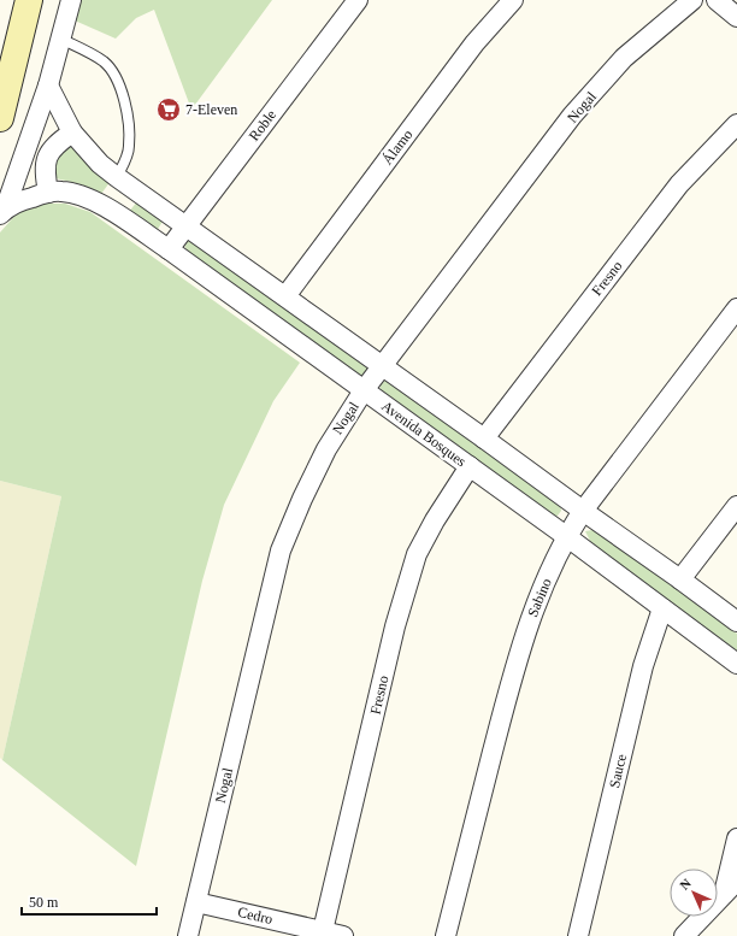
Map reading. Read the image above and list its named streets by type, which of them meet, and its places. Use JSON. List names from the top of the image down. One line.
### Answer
{"streets":{"street":["Nogal","Roble","Álamo","Fresno","Avenida Bosques","Sabino","Sauce","Cedro"]},"crossings":[["Nogal","Avenida Bosques"],["Nogal","Cedro"],["Roble","Avenida Bosques"],["Fresno","Avenida Bosques"],["Fresno","Cedro"],["Avenida Bosques","Sabino"],["Avenida Bosques","Sauce"]],"places":{"supermarket":["7-Eleven"]},"scale_bar":"50 m","north":"top left"}
